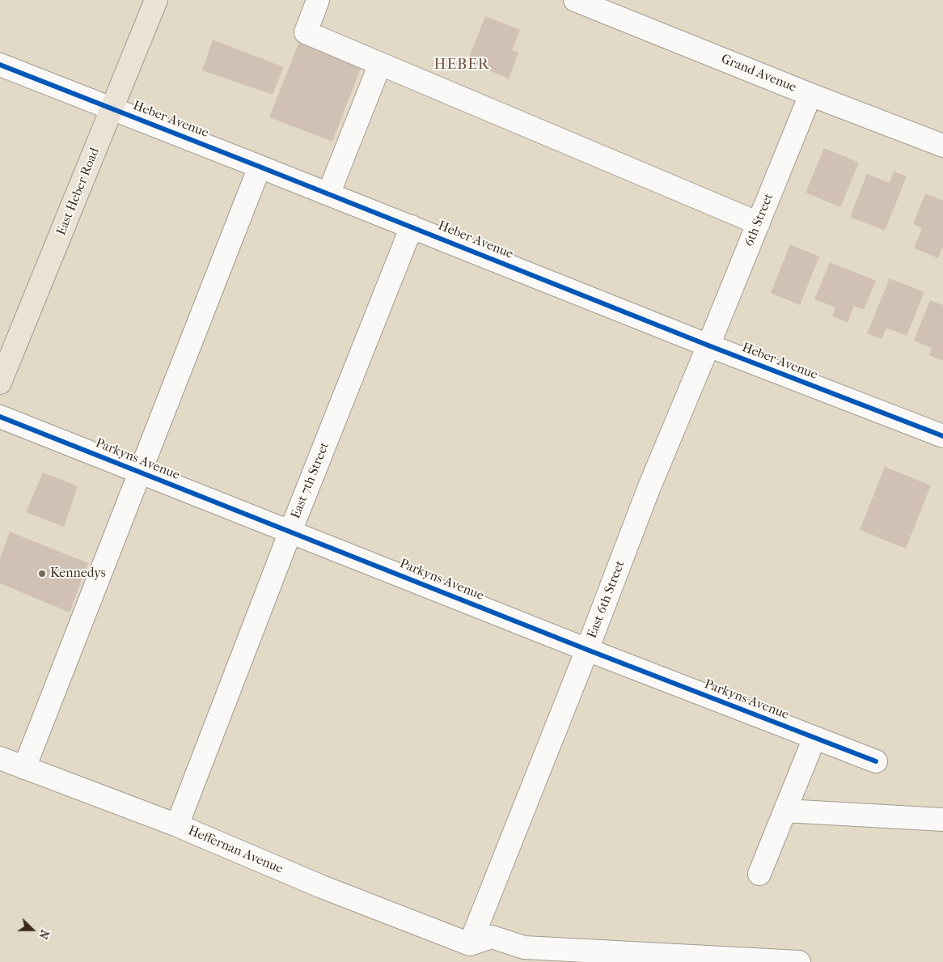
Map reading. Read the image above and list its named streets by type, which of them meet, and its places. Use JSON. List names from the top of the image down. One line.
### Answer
{"streets":{"main road":["East Heber Road"],"street":["Grand Avenue","Heber Avenue","6th Street","Parkyns Avenue","East 7th Street","East 6th Street","Heffernan Avenue"]},"crossings":[["Grand Avenue","6th Street"],["Heber Avenue","East Heber Road"],["Heber Avenue","6th Street"],["Heber Avenue","East 7th Street"],["Heber Avenue","East 6th Street"],["6th Street","East 6th Street"],["Parkyns Avenue","East 7th Street"],["Parkyns Avenue","East 6th Street"],["East 7th Street","Heffernan Avenue"],["East 6th Street","Heffernan Avenue"]],"districts":["HEBER"],"places":["Kennedys"],"north":"right"}
